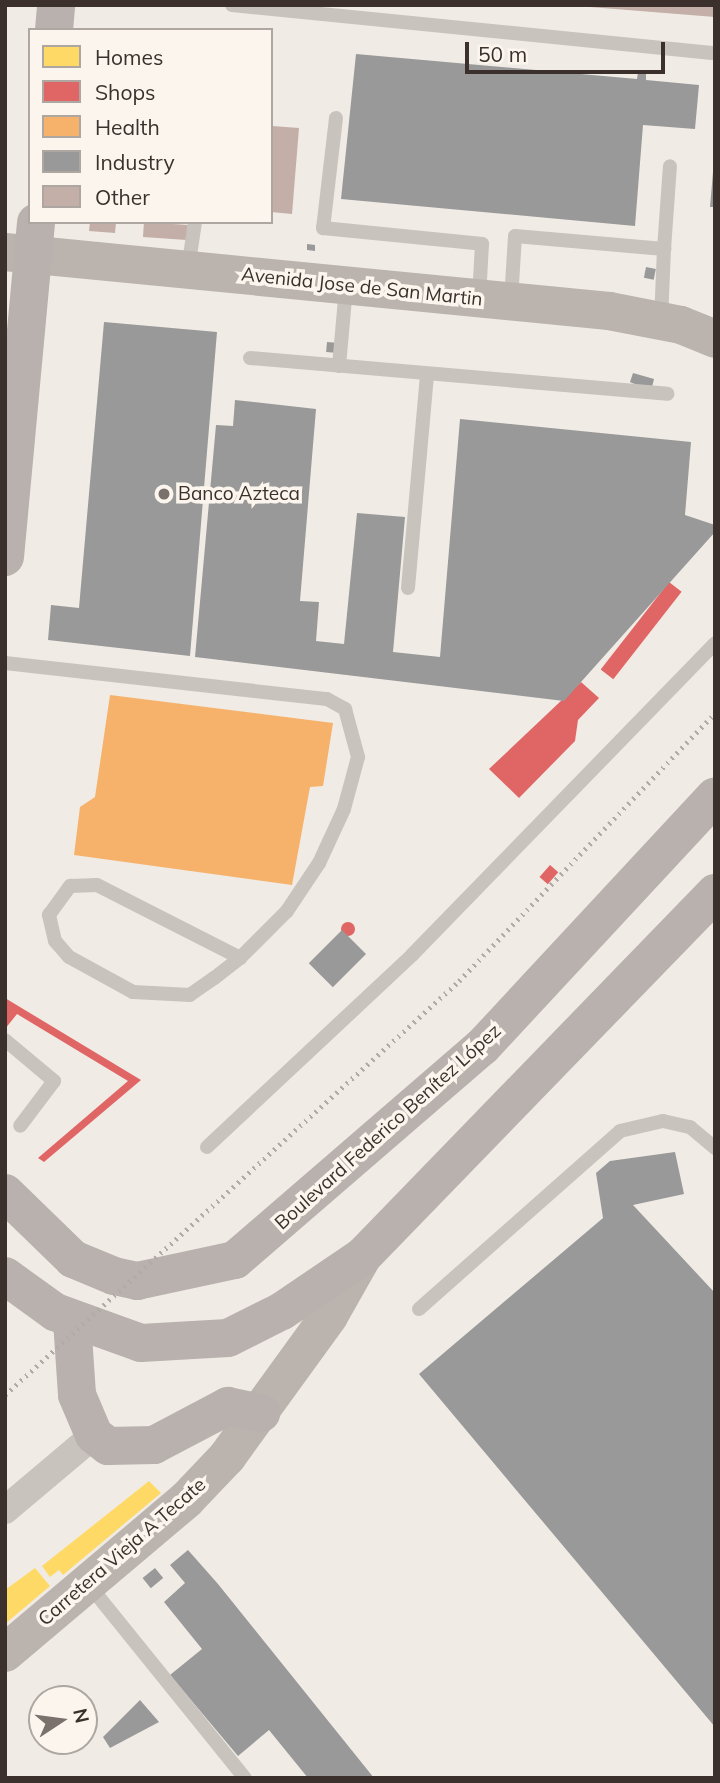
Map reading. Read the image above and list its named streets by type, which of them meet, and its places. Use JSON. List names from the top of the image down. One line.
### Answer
{"streets":{"main road":["Avenida Jose de San Martin","Boulevard Federico Benítez López","Carretera Vieja A Tecate"]},"places":["Banco Azteca"],"legend":["Homes","Shops","Health","Industry","Other"],"scale_bar":"50 m","north":"right"}
